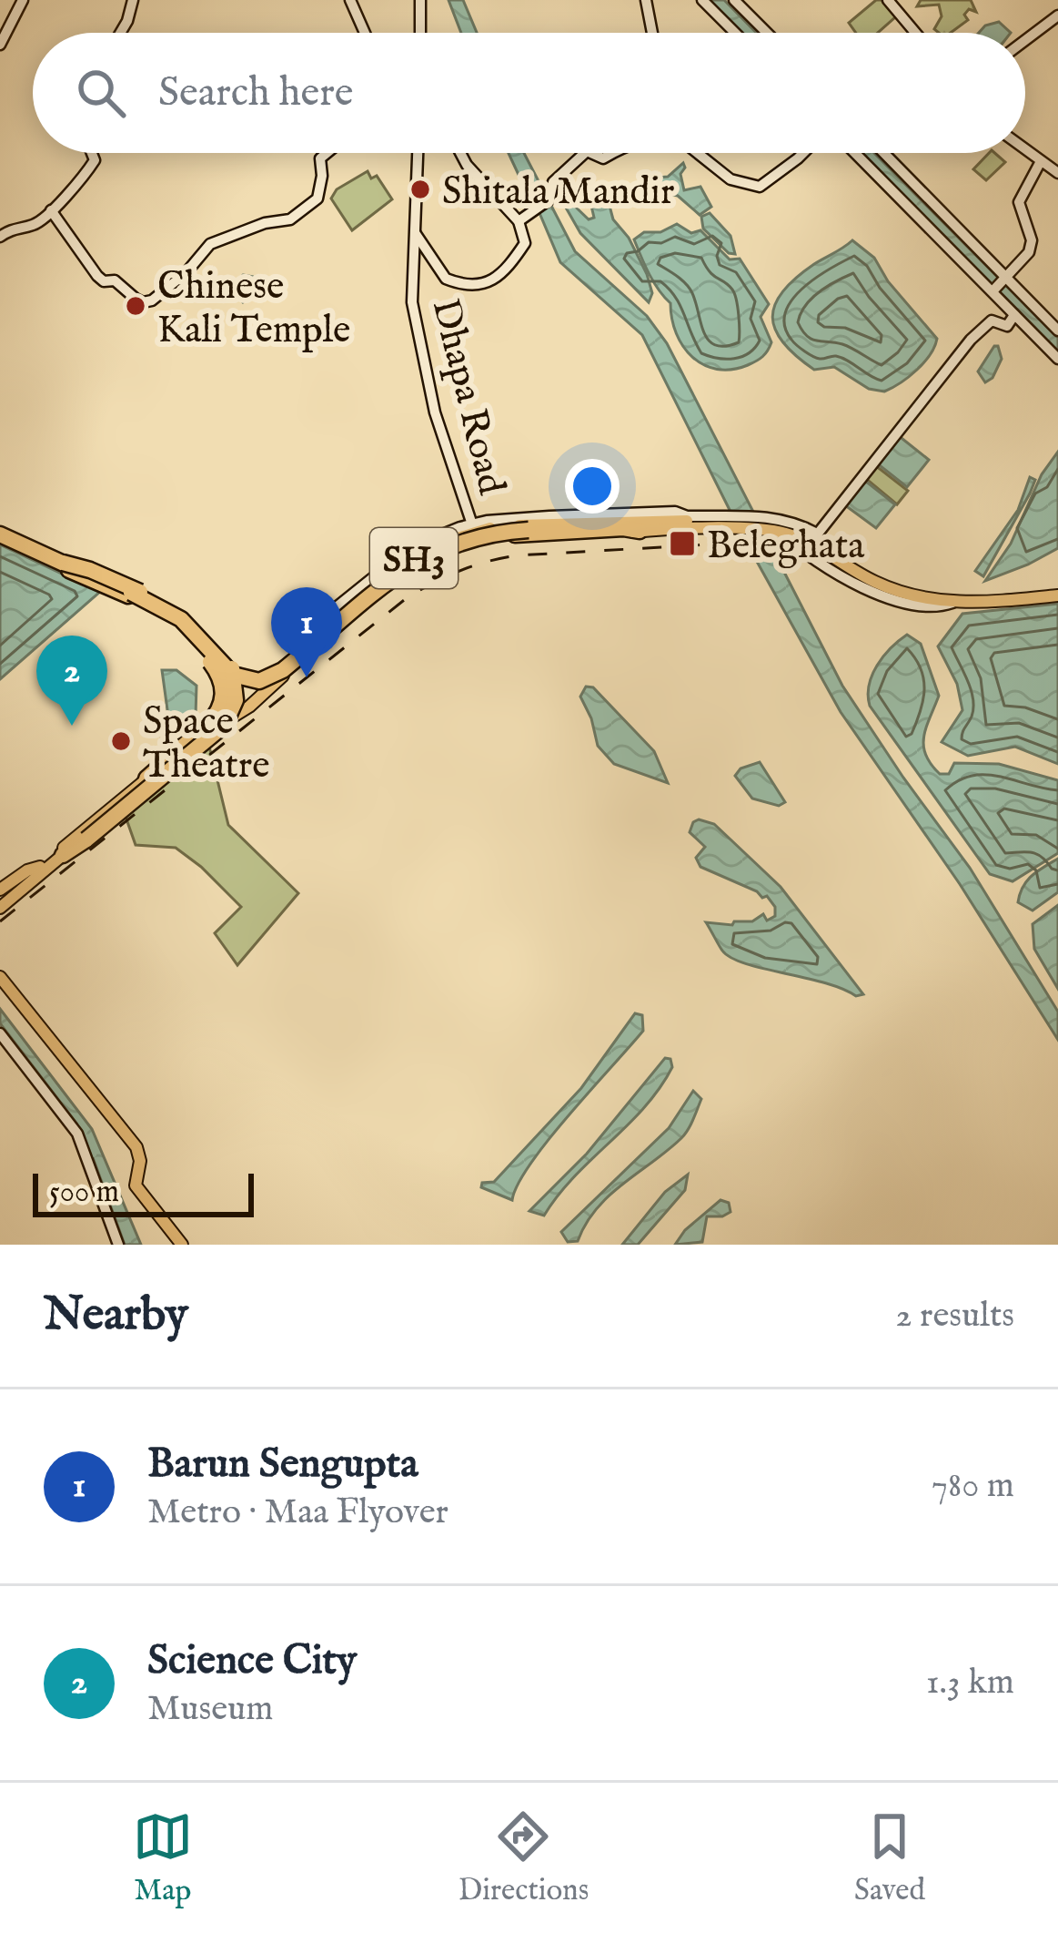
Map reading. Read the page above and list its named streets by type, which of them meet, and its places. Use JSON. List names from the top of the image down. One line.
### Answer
{"streets":{"main road":["SH3"],"street":["Dhapa Road"]},"crossings":[["Dhapa Road","SH3"]],"places":{"other":["Shitala Mandir","Chinese Kali Temple","Space Theatre"],"transit":["Beleghata"]},"scale_bar":"500 m","page":{"search":"Search here","pins":["1","2"],"scale":"500 m","heading":["Nearby","2 results"],"list":[{"mark":"1","name":"Barun Sengupta","note":"Metro · Maa Flyover","value":"780 m"},{"mark":"2","name":"Science City","note":"Museum","value":"1.3 km"}],"nav":["Map","Directions","Saved"]}}
